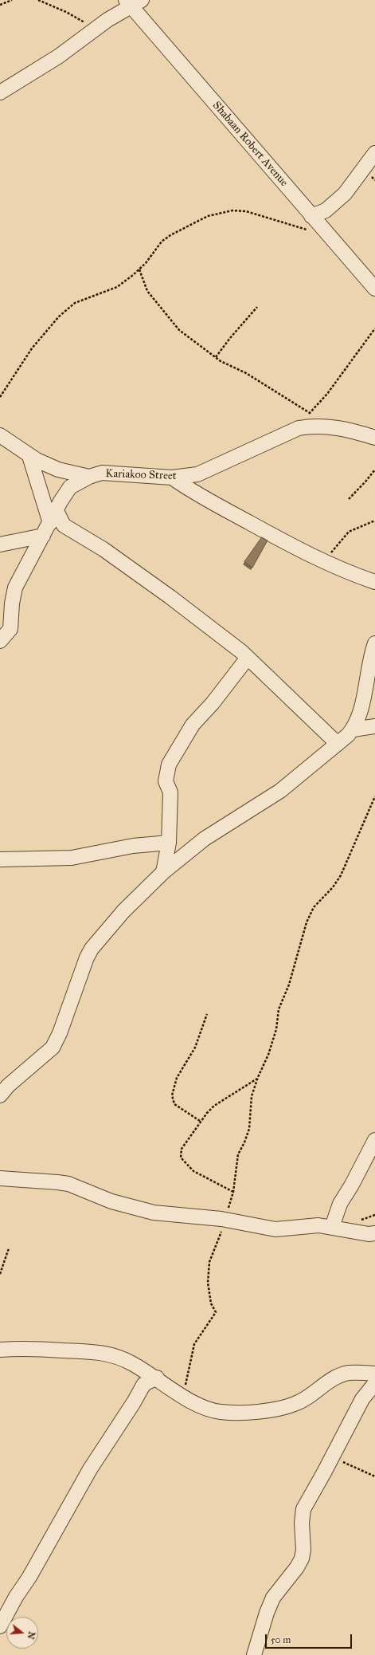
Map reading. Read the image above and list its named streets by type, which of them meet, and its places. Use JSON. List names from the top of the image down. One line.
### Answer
{"streets":{"street":["Shabaan Robert Avenue","Kariakoo Street"]},"scale_bar":"50 m","north":"right"}
